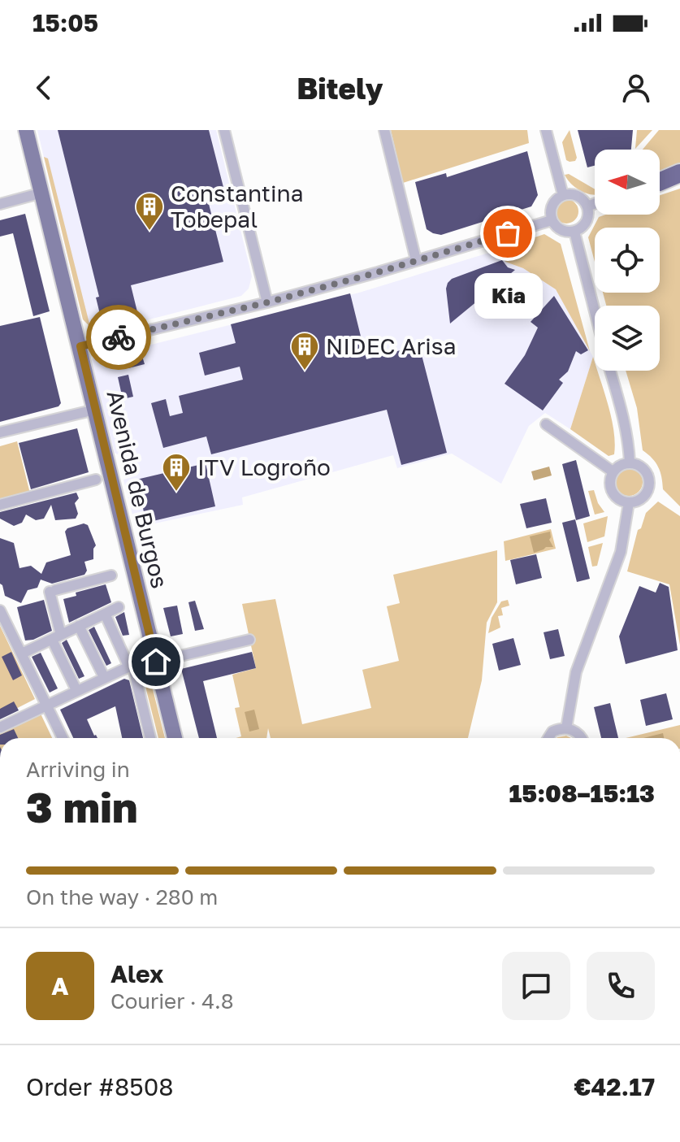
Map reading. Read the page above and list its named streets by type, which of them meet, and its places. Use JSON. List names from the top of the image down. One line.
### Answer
{"streets":{"main road":["Avenida de Burgos"]},"places":{"building":["Constantina Tobepal","NIDEC Arisa","ITV Logroño"],"other":["Kia"]},"north":"left","page":{"status":"15:05","header":"Bitely","bubble":"Kia","heading":["3 min","Arriving in","15:08–15:13"],"panel":["Alex","Courier · 4.8","Order #8508","€42.17"],"bar":"On the way · 280 m","round":"A"}}
